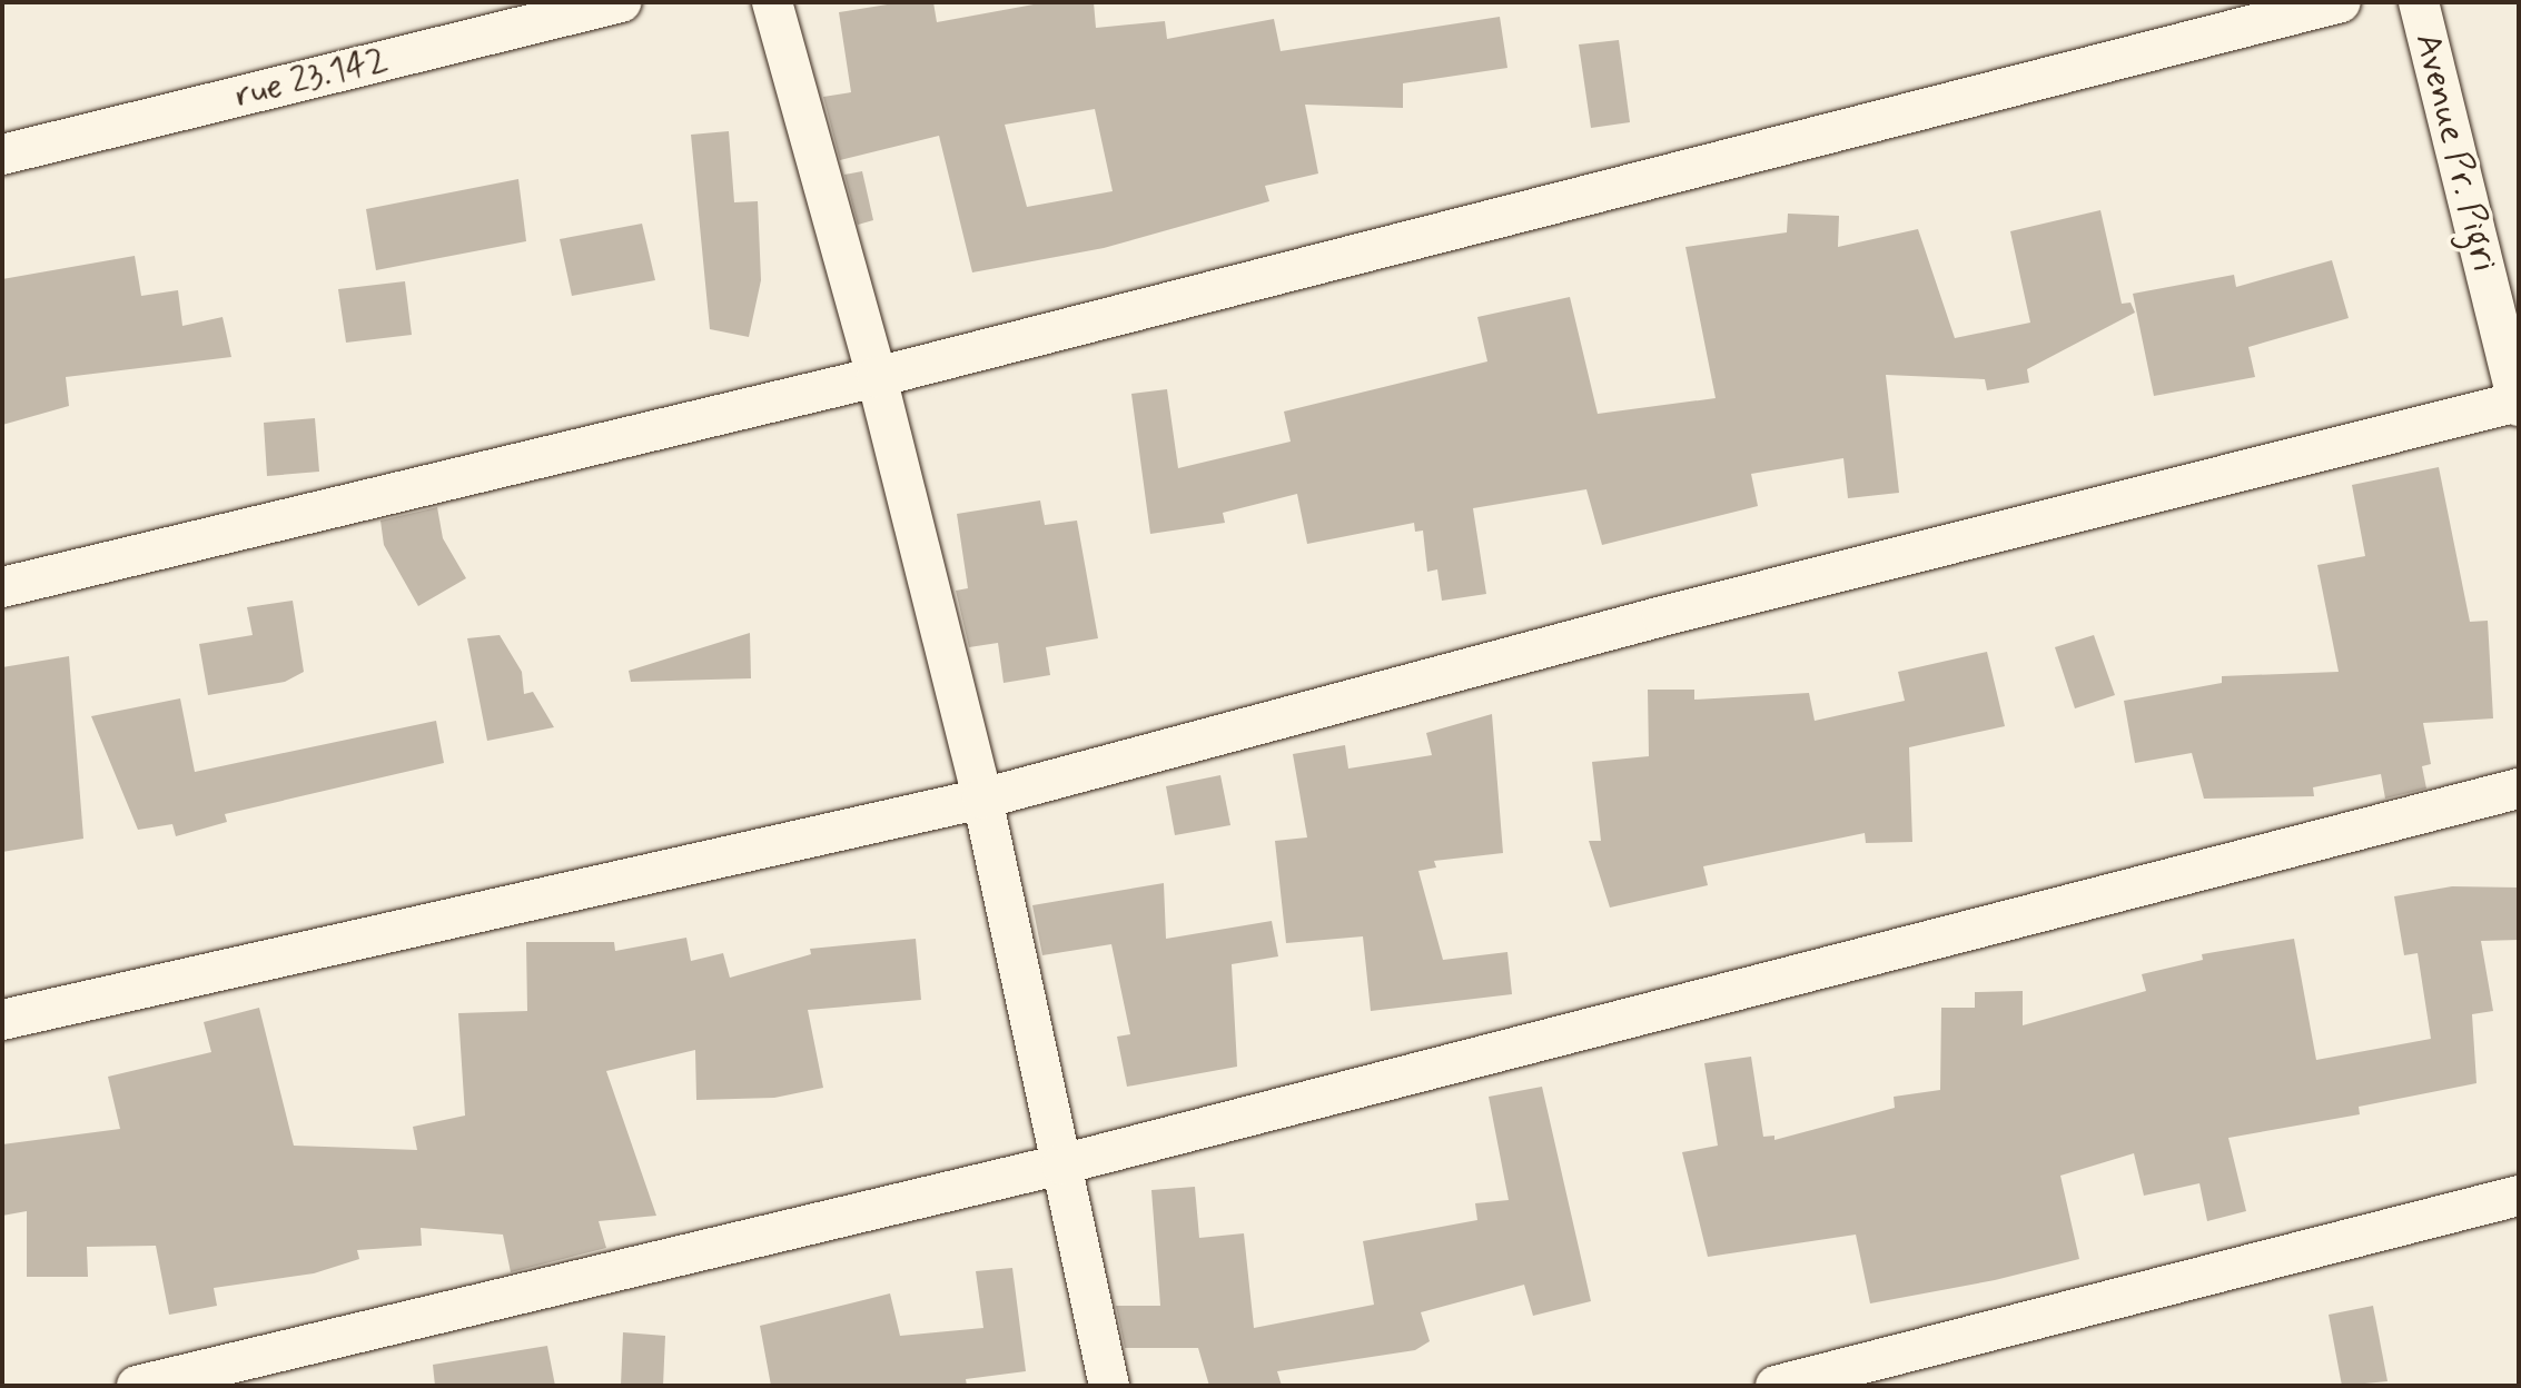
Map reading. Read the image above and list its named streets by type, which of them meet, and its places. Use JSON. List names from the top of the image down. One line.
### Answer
{"streets":{"street":["rue 23.142","Avenue Pr. Pigri"]}}
